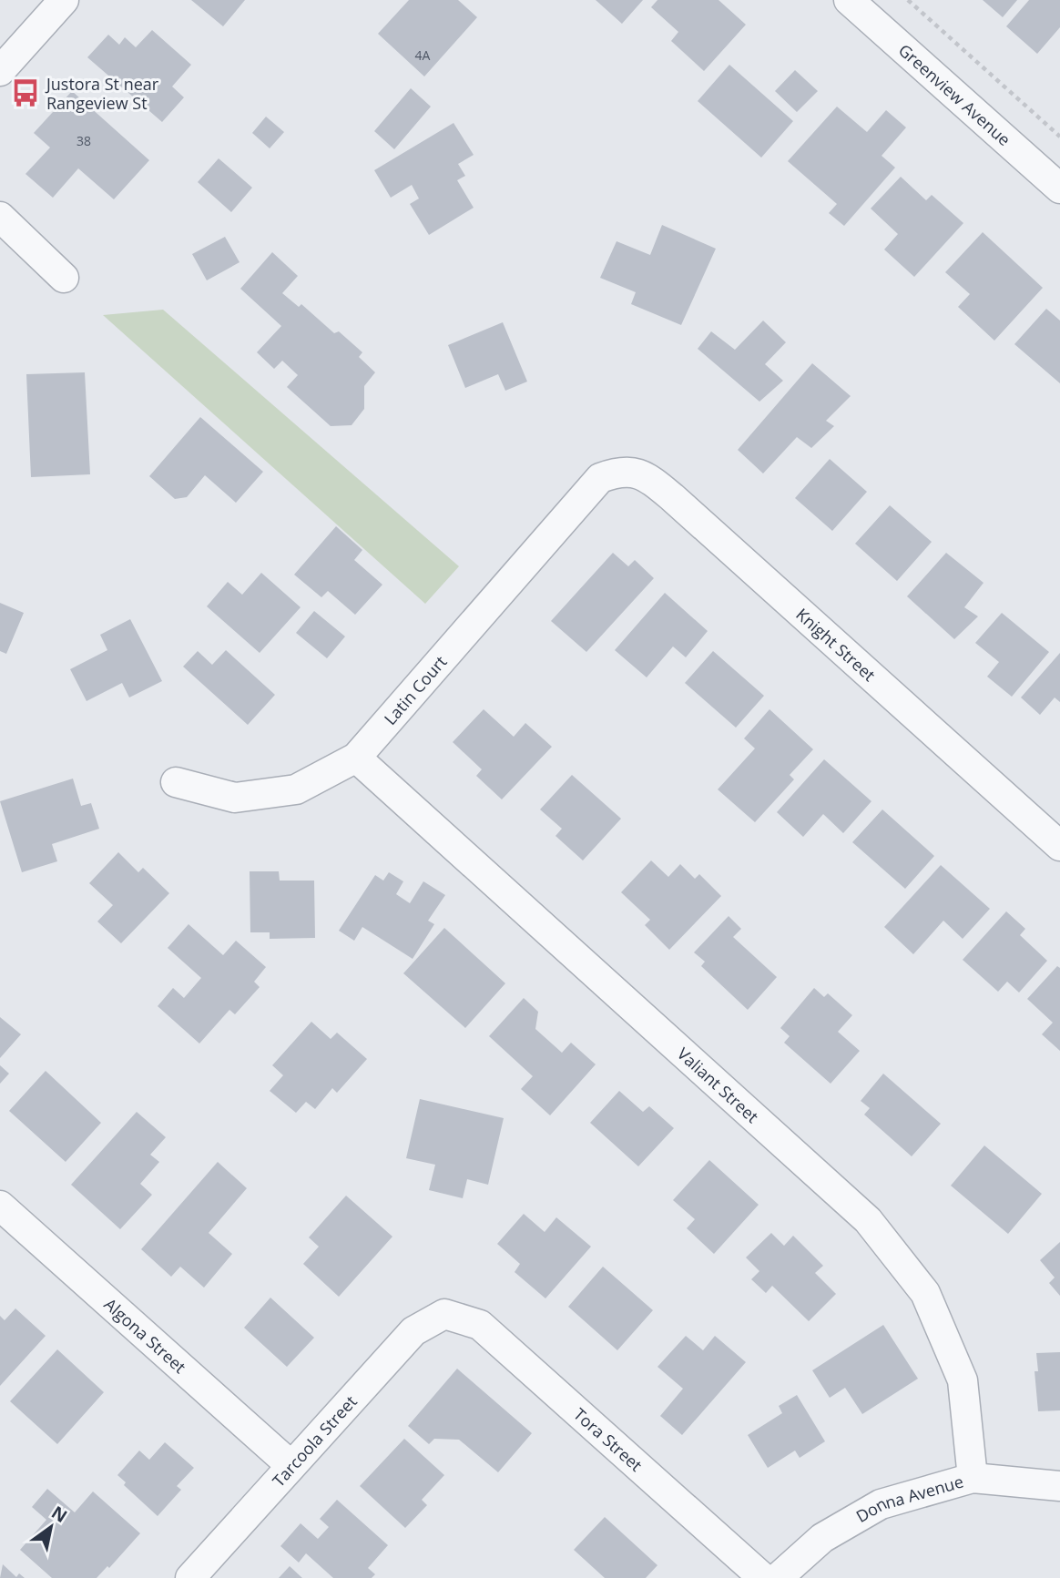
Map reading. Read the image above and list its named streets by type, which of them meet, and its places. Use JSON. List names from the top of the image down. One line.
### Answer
{"streets":{"street":["Greenview Avenue","Knight Street","Latin Court","Valiant Street","Algona Street","Tora Street","Tarcoola Street","Donna Avenue"]},"crossings":[["Knight Street","Latin Court"],["Latin Court","Valiant Street"],["Valiant Street","Donna Avenue"],["Algona Street","Tarcoola Street"],["Tora Street","Tarcoola Street"]],"places":{"bus stop":["Justora St near Rangeview St"]},"house_numbers":["4A","38"],"north":"top right"}
